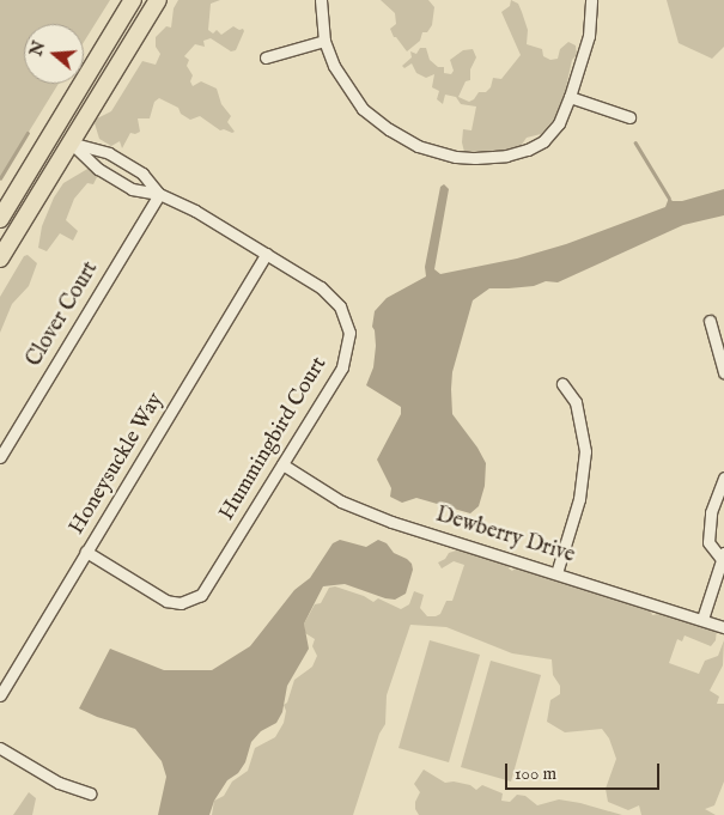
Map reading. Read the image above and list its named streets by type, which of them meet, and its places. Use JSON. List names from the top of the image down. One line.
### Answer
{"streets":{"street":["Clover Court","Hummingbird Court","Honeysuckle Way","Dewberry Drive"]},"crossings":[["Clover Court","Hummingbird Court"],["Hummingbird Court","Honeysuckle Way"],["Hummingbird Court","Dewberry Drive"]],"scale_bar":"100 m","north":"left"}
